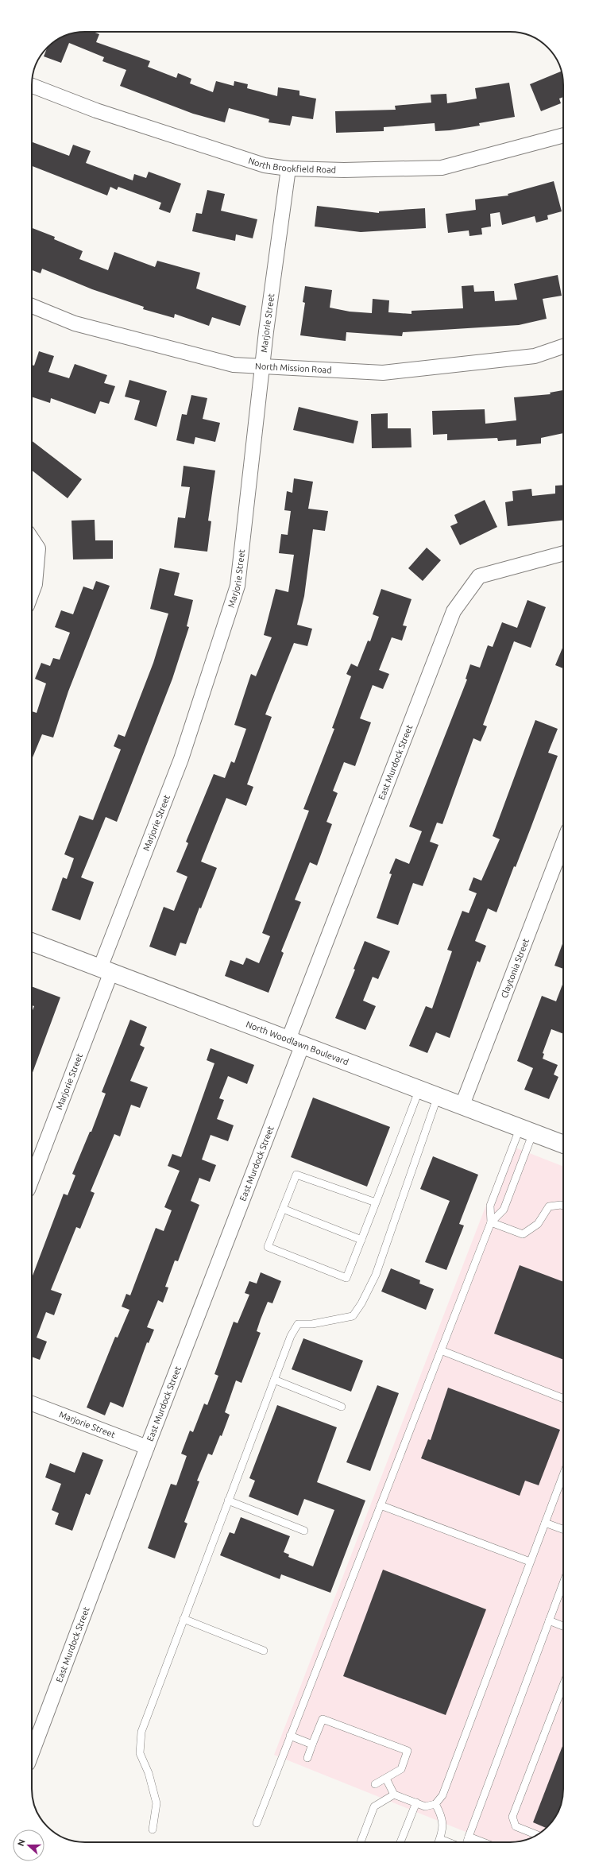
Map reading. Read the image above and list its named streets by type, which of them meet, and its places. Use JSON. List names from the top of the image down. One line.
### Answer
{"streets":{"main road":["North Woodlawn Boulevard"],"street":["North Brookfield Road","Marjorie Street","North Mission Road","East Murdock Street","Claytonia Street"]},"crossings":[["North Brookfield Road","Marjorie Street"],["Marjorie Street","North Mission Road"],["Marjorie Street","East Murdock Street"],["Marjorie Street","North Woodlawn Boulevard"],["East Murdock Street","North Woodlawn Boulevard"],["Claytonia Street","North Woodlawn Boulevard"]],"north":"left"}
